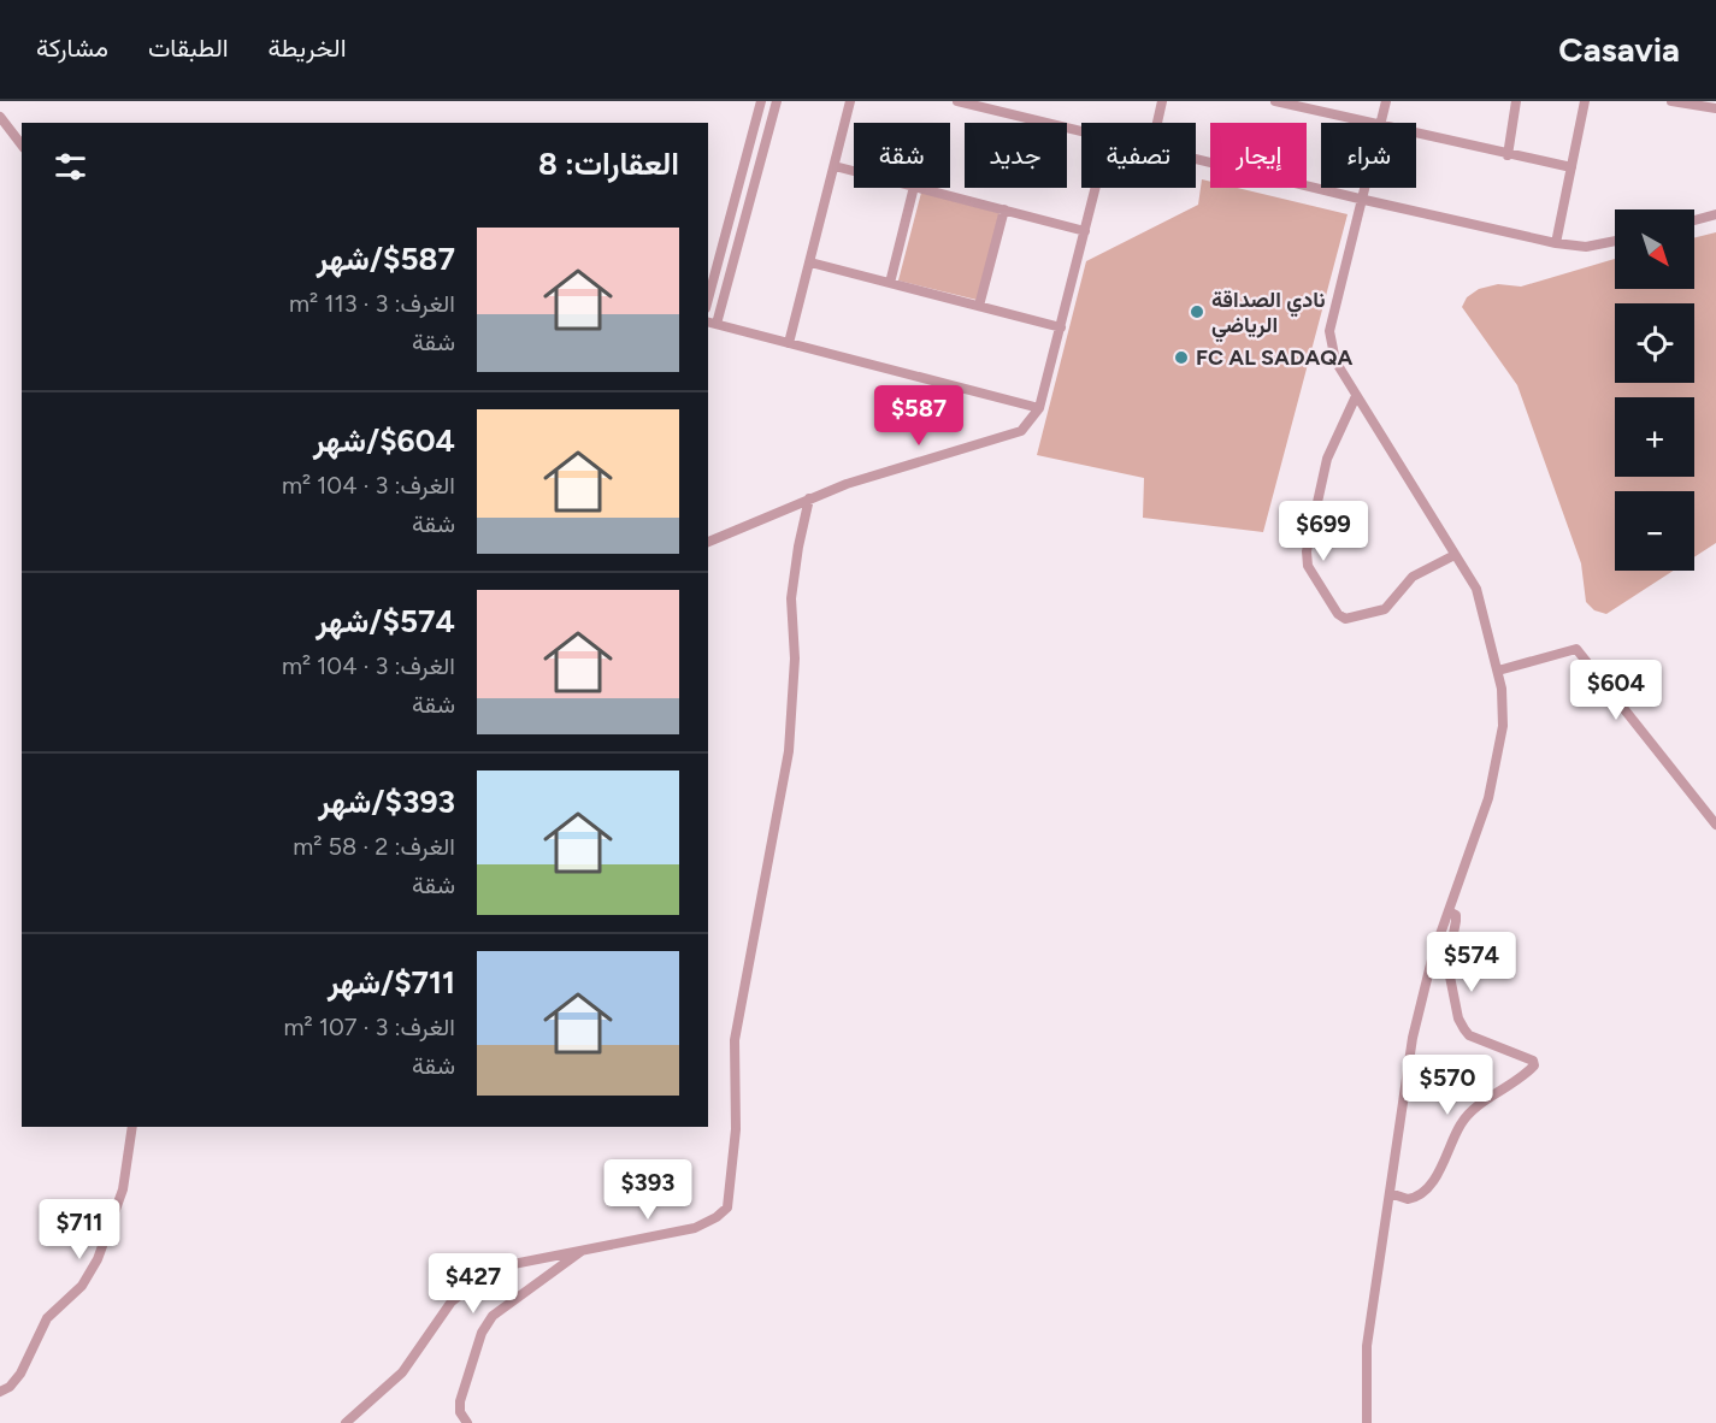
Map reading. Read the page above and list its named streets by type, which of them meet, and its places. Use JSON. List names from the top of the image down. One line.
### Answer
{"places":["نادي الصداقة الرياضي","FC AL SADAQA"],"north":"bottom right","page":{"header":"Casavia","nav":["الخريطة","الطبقات","مشاركة"],"chip":["شراء","إيجار","تصفية","جديد","شقة"],"heading":"العقارات: 8","map_buttons":["+","−"],"list":[{"name":"$587/شهر","note":"الغرف: 3 · 113 m² · شقة"},{"name":"$604/شهر","note":"الغرف: 3 · 104 m² · شقة"},{"name":"$574/شهر","note":"الغرف: 3 · 104 m² · شقة"},{"name":"$393/شهر","note":"الغرف: 2 · 58 m² · شقة"},{"name":"$711/شهر","note":"الغرف: 3 · 107 m² · شقة"}],"price":["$587","$699","$604","$574","$570","$393","$711","$427"]}}
